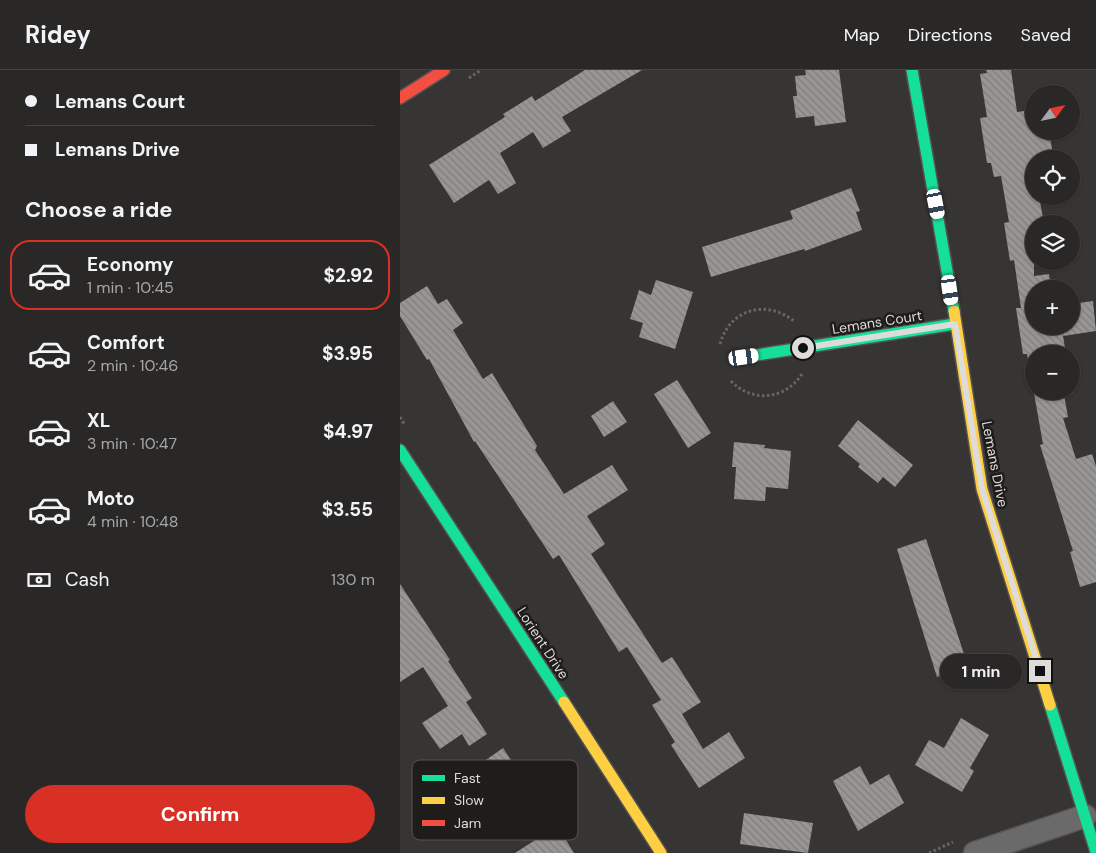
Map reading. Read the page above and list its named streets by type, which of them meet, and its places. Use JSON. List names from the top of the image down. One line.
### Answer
{"streets":{"street":["Lemans Court","Lemans Drive","Lorient Drive"]},"crossings":[["Lemans Court","Lemans Drive"]],"legend":["Fast","Slow","Jam"],"north":"top right","page":{"header":"Ridey","nav":["Map","Directions","Saved"],"banner":["Lemans Court","Lemans Drive"],"map_buttons":["+","−"],"heading":"Choose a ride","list":[{"name":"Economy","note":"1 min · 10:45","value":"$2.92"},{"name":"Comfort","note":"2 min · 10:46","value":"$3.95"},{"name":"XL","note":"3 min · 10:47","value":"$4.97"},{"name":"Moto","note":"4 min · 10:48","value":"$3.55"}],"pay":["Cash","130 m"],"bubble":"1 min","buttons":"Confirm"}}
